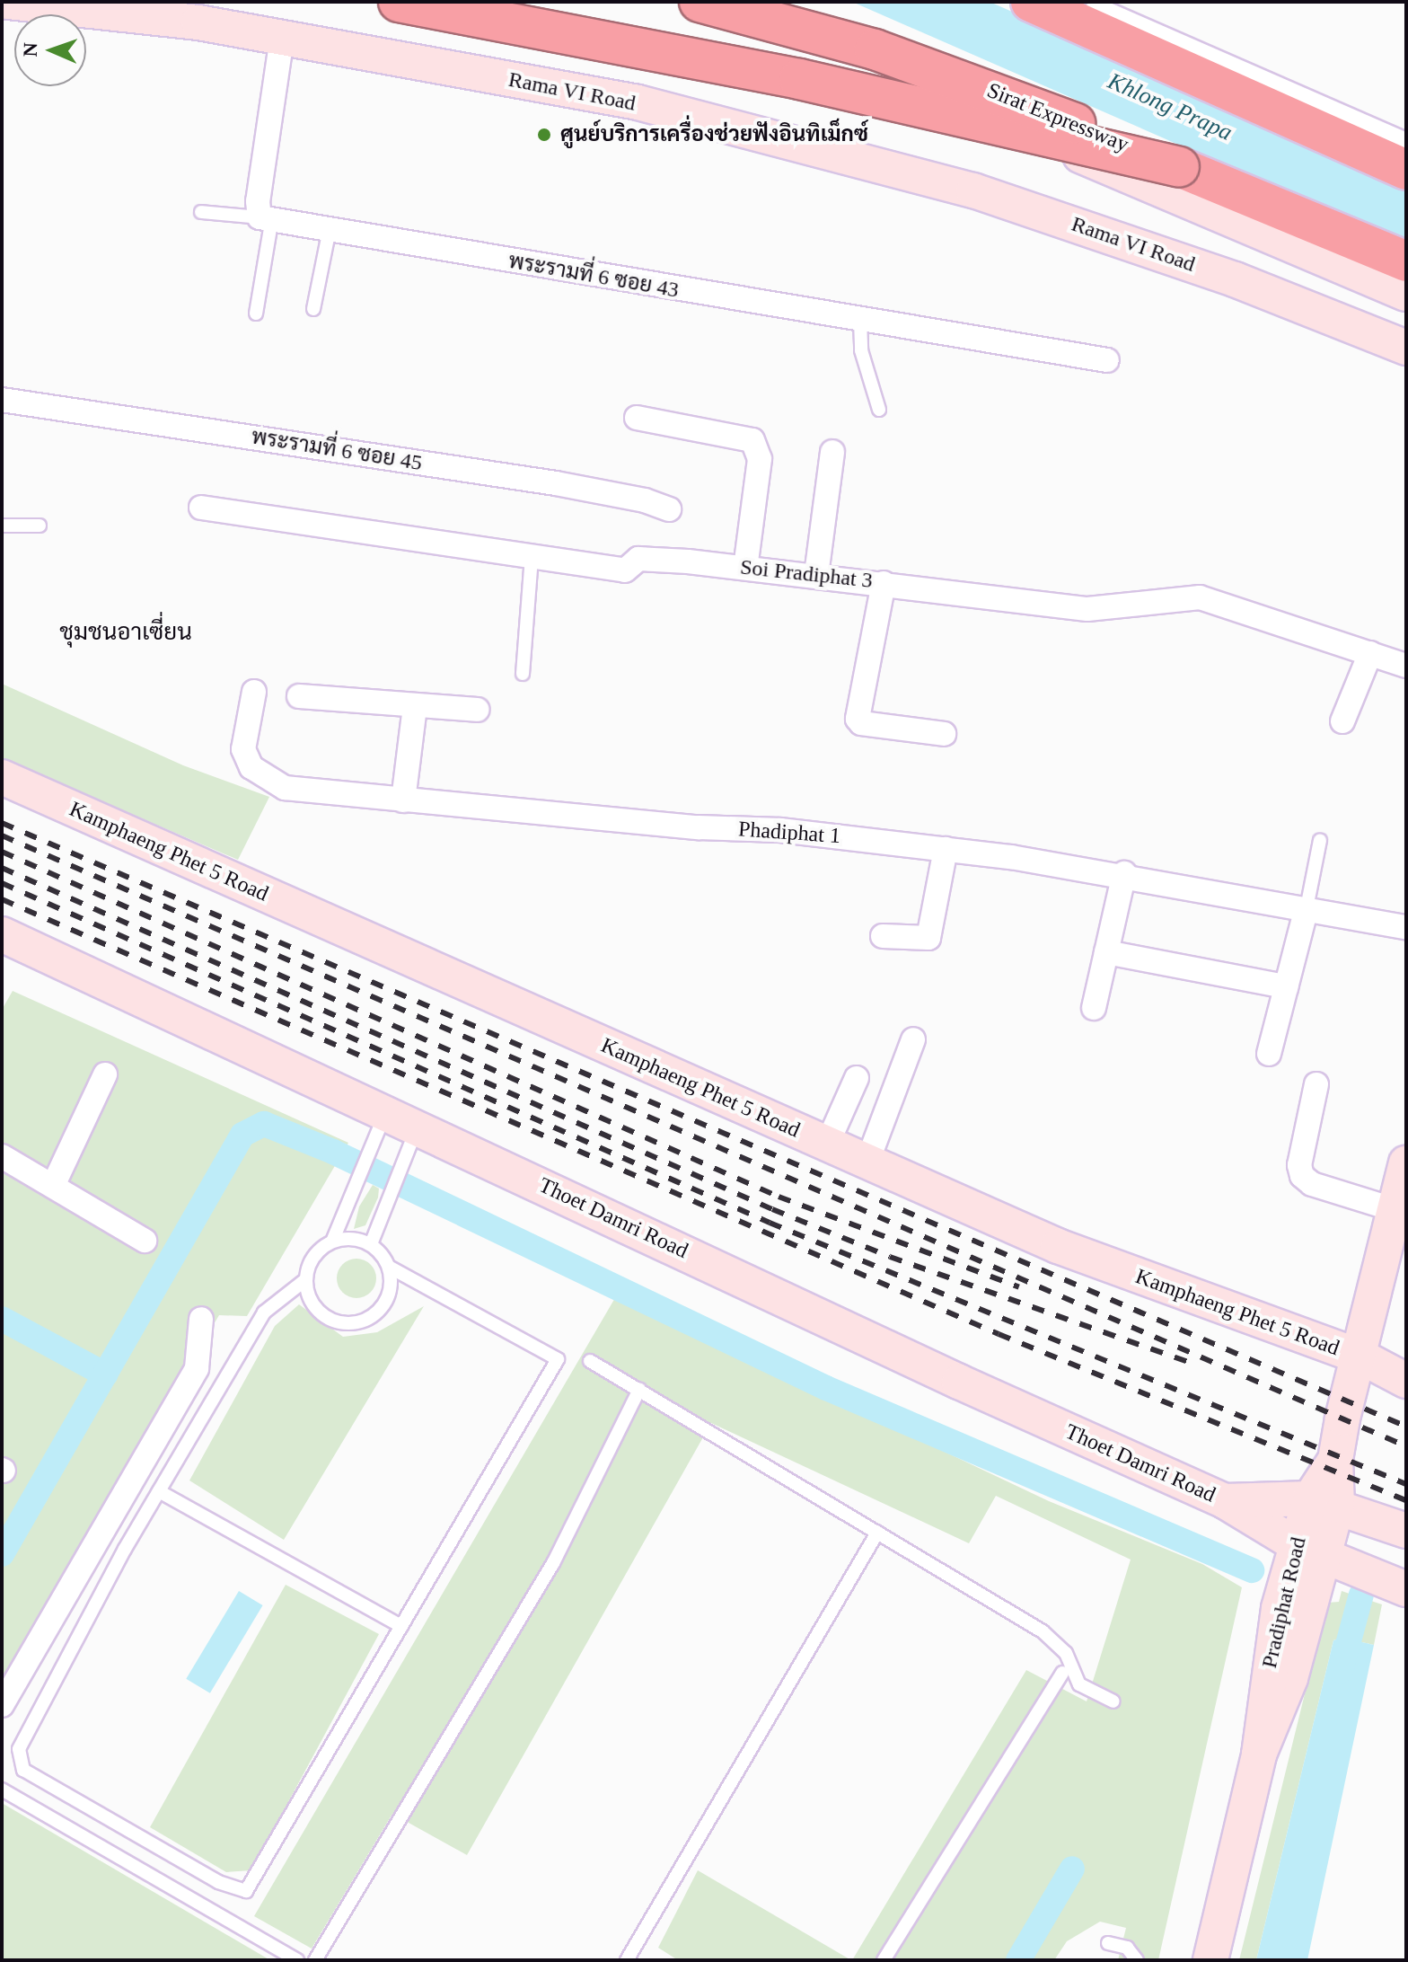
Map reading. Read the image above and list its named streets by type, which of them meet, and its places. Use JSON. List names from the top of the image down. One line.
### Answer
{"streets":{"highway":["Sirat Expressway"],"street":["Rama VI Road","พระรามที่ 6 ซอย 43","พระรามที่ 6 ซอย 45","Soi Pradiphat 3","Phadiphat 1","Kamphaeng Phet 5 Road","Thoet Damri Road","Pradiphat Road"]},"crossings":[["Kamphaeng Phet 5 Road","Pradiphat Road"],["Thoet Damri Road","Pradiphat Road"]],"districts":["ชุมชนอาเซี่ยน"],"water":["Khlong Prapa"],"places":["ศูนย์บริการเครื่องช่วยฟังอินทิเม็กซ์"],"north":"left"}
